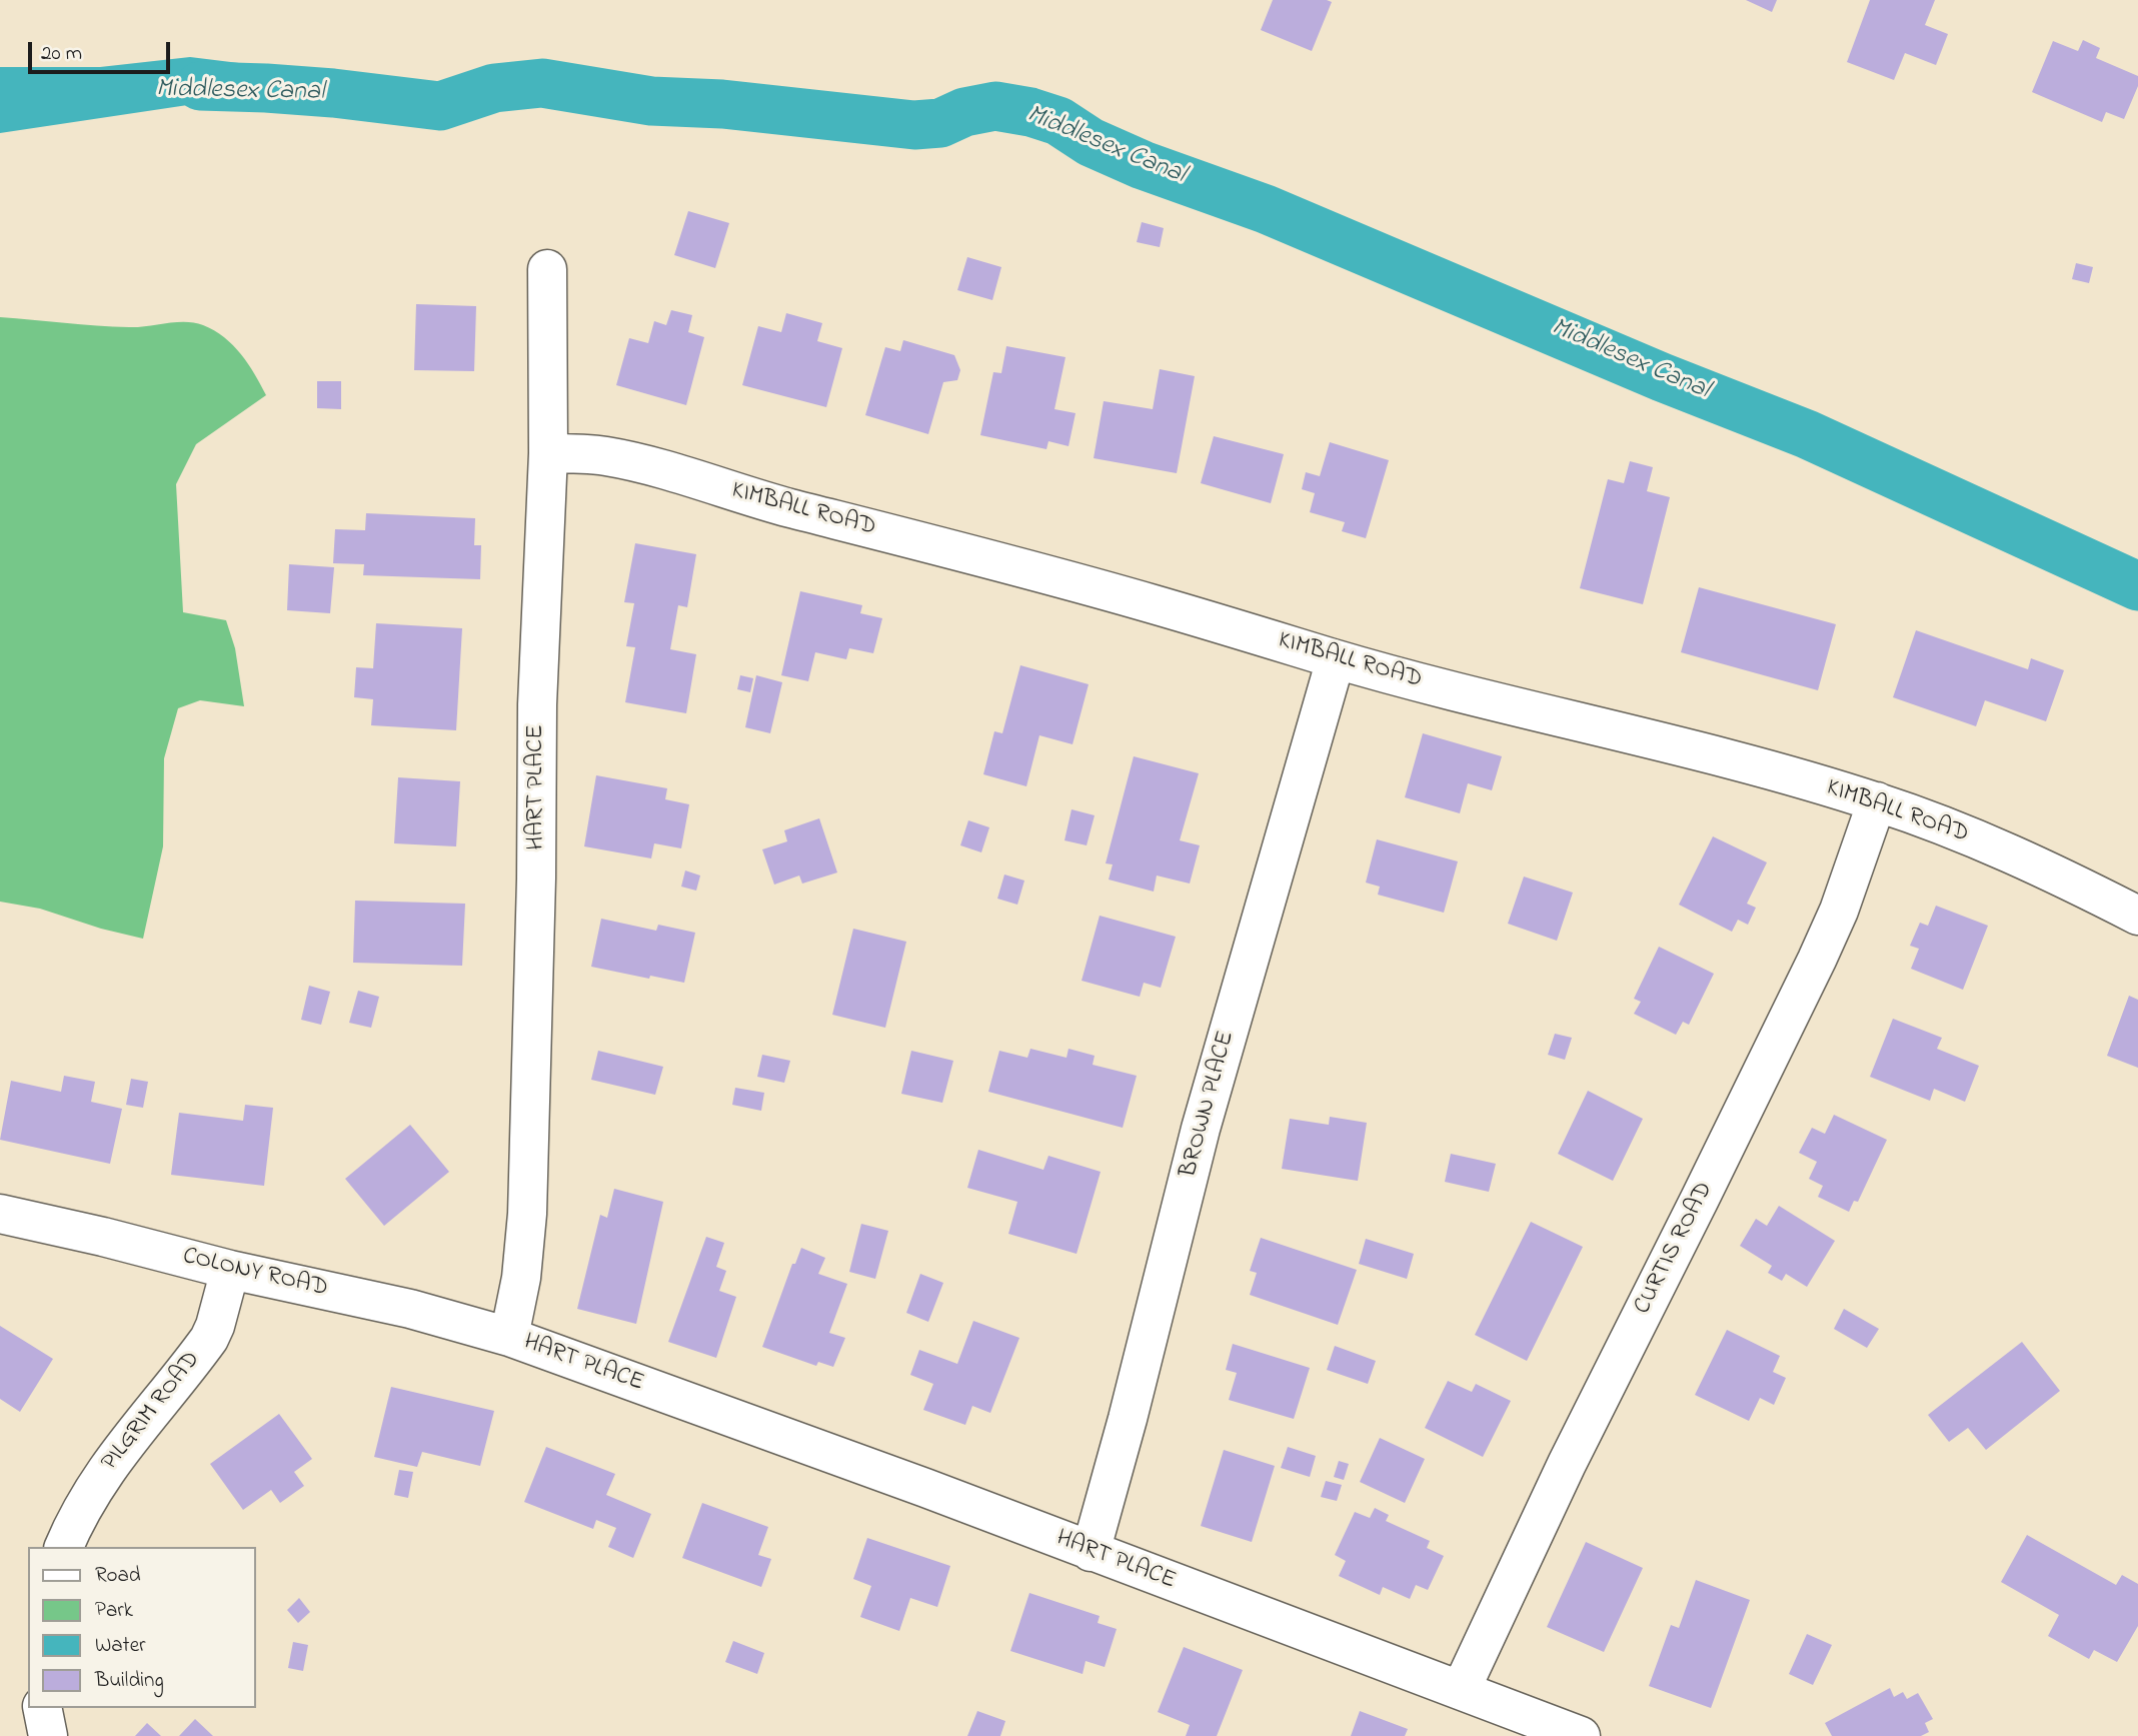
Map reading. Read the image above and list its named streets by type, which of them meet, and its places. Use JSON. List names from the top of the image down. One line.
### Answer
{"streets":{"street":["KIMBALL ROAD","HART PLACE","BROWN PLACE","CURTIS ROAD","COLONY ROAD","PILGRIM ROAD"]},"crossings":[["KIMBALL ROAD","HART PLACE"],["KIMBALL ROAD","BROWN PLACE"],["KIMBALL ROAD","CURTIS ROAD"],["HART PLACE","BROWN PLACE"],["HART PLACE","CURTIS ROAD"],["HART PLACE","COLONY ROAD"],["COLONY ROAD","PILGRIM ROAD"]],"water":["Middlesex Canal"],"legend":["Road","Park","Water","Building"],"scale_bar":"20 m"}
